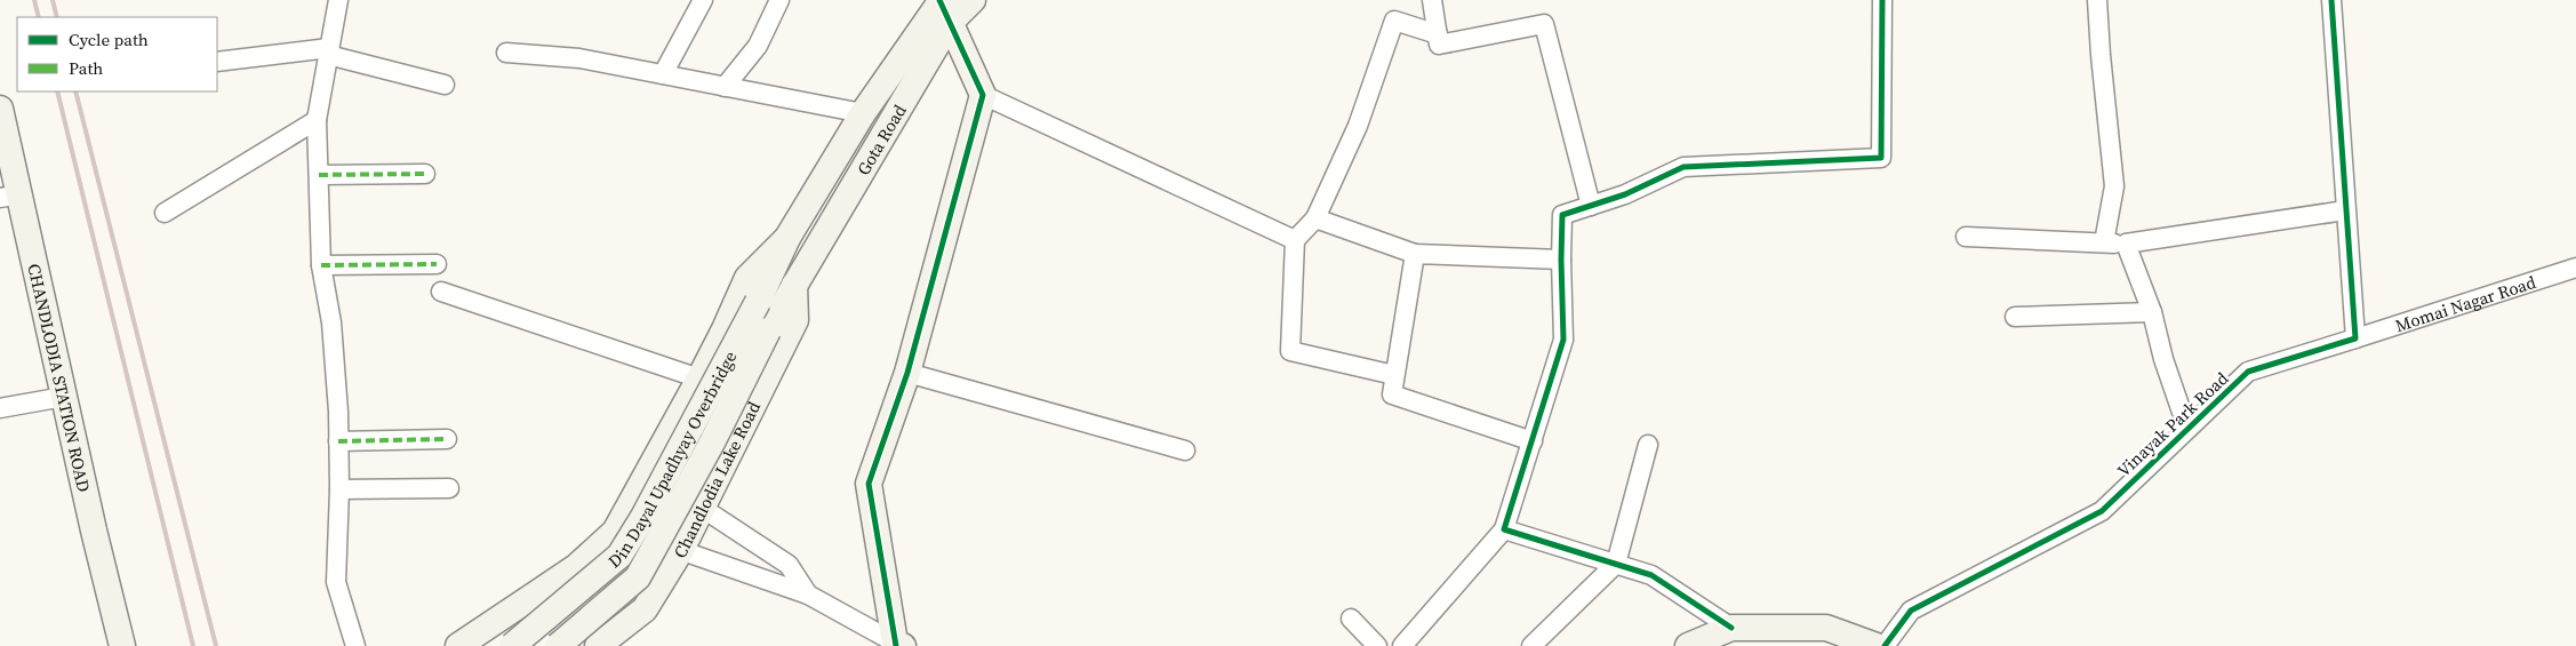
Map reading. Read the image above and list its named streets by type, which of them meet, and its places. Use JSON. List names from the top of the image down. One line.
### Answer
{"streets":{"street":["Gota Road","Momai Nagar Road","CHANDLODIA STATION ROAD","Vinayak Park Road","Din Dayal Upadhyay Overbridge","Chandlodia Lake Road"]},"crossings":[["Gota Road","Din Dayal Upadhyay Overbridge"],["Gota Road","Chandlodia Lake Road"],["Momai Nagar Road","Vinayak Park Road"],["Din Dayal Upadhyay Overbridge","Chandlodia Lake Road"]],"legend":["Cycle path","Path"]}
